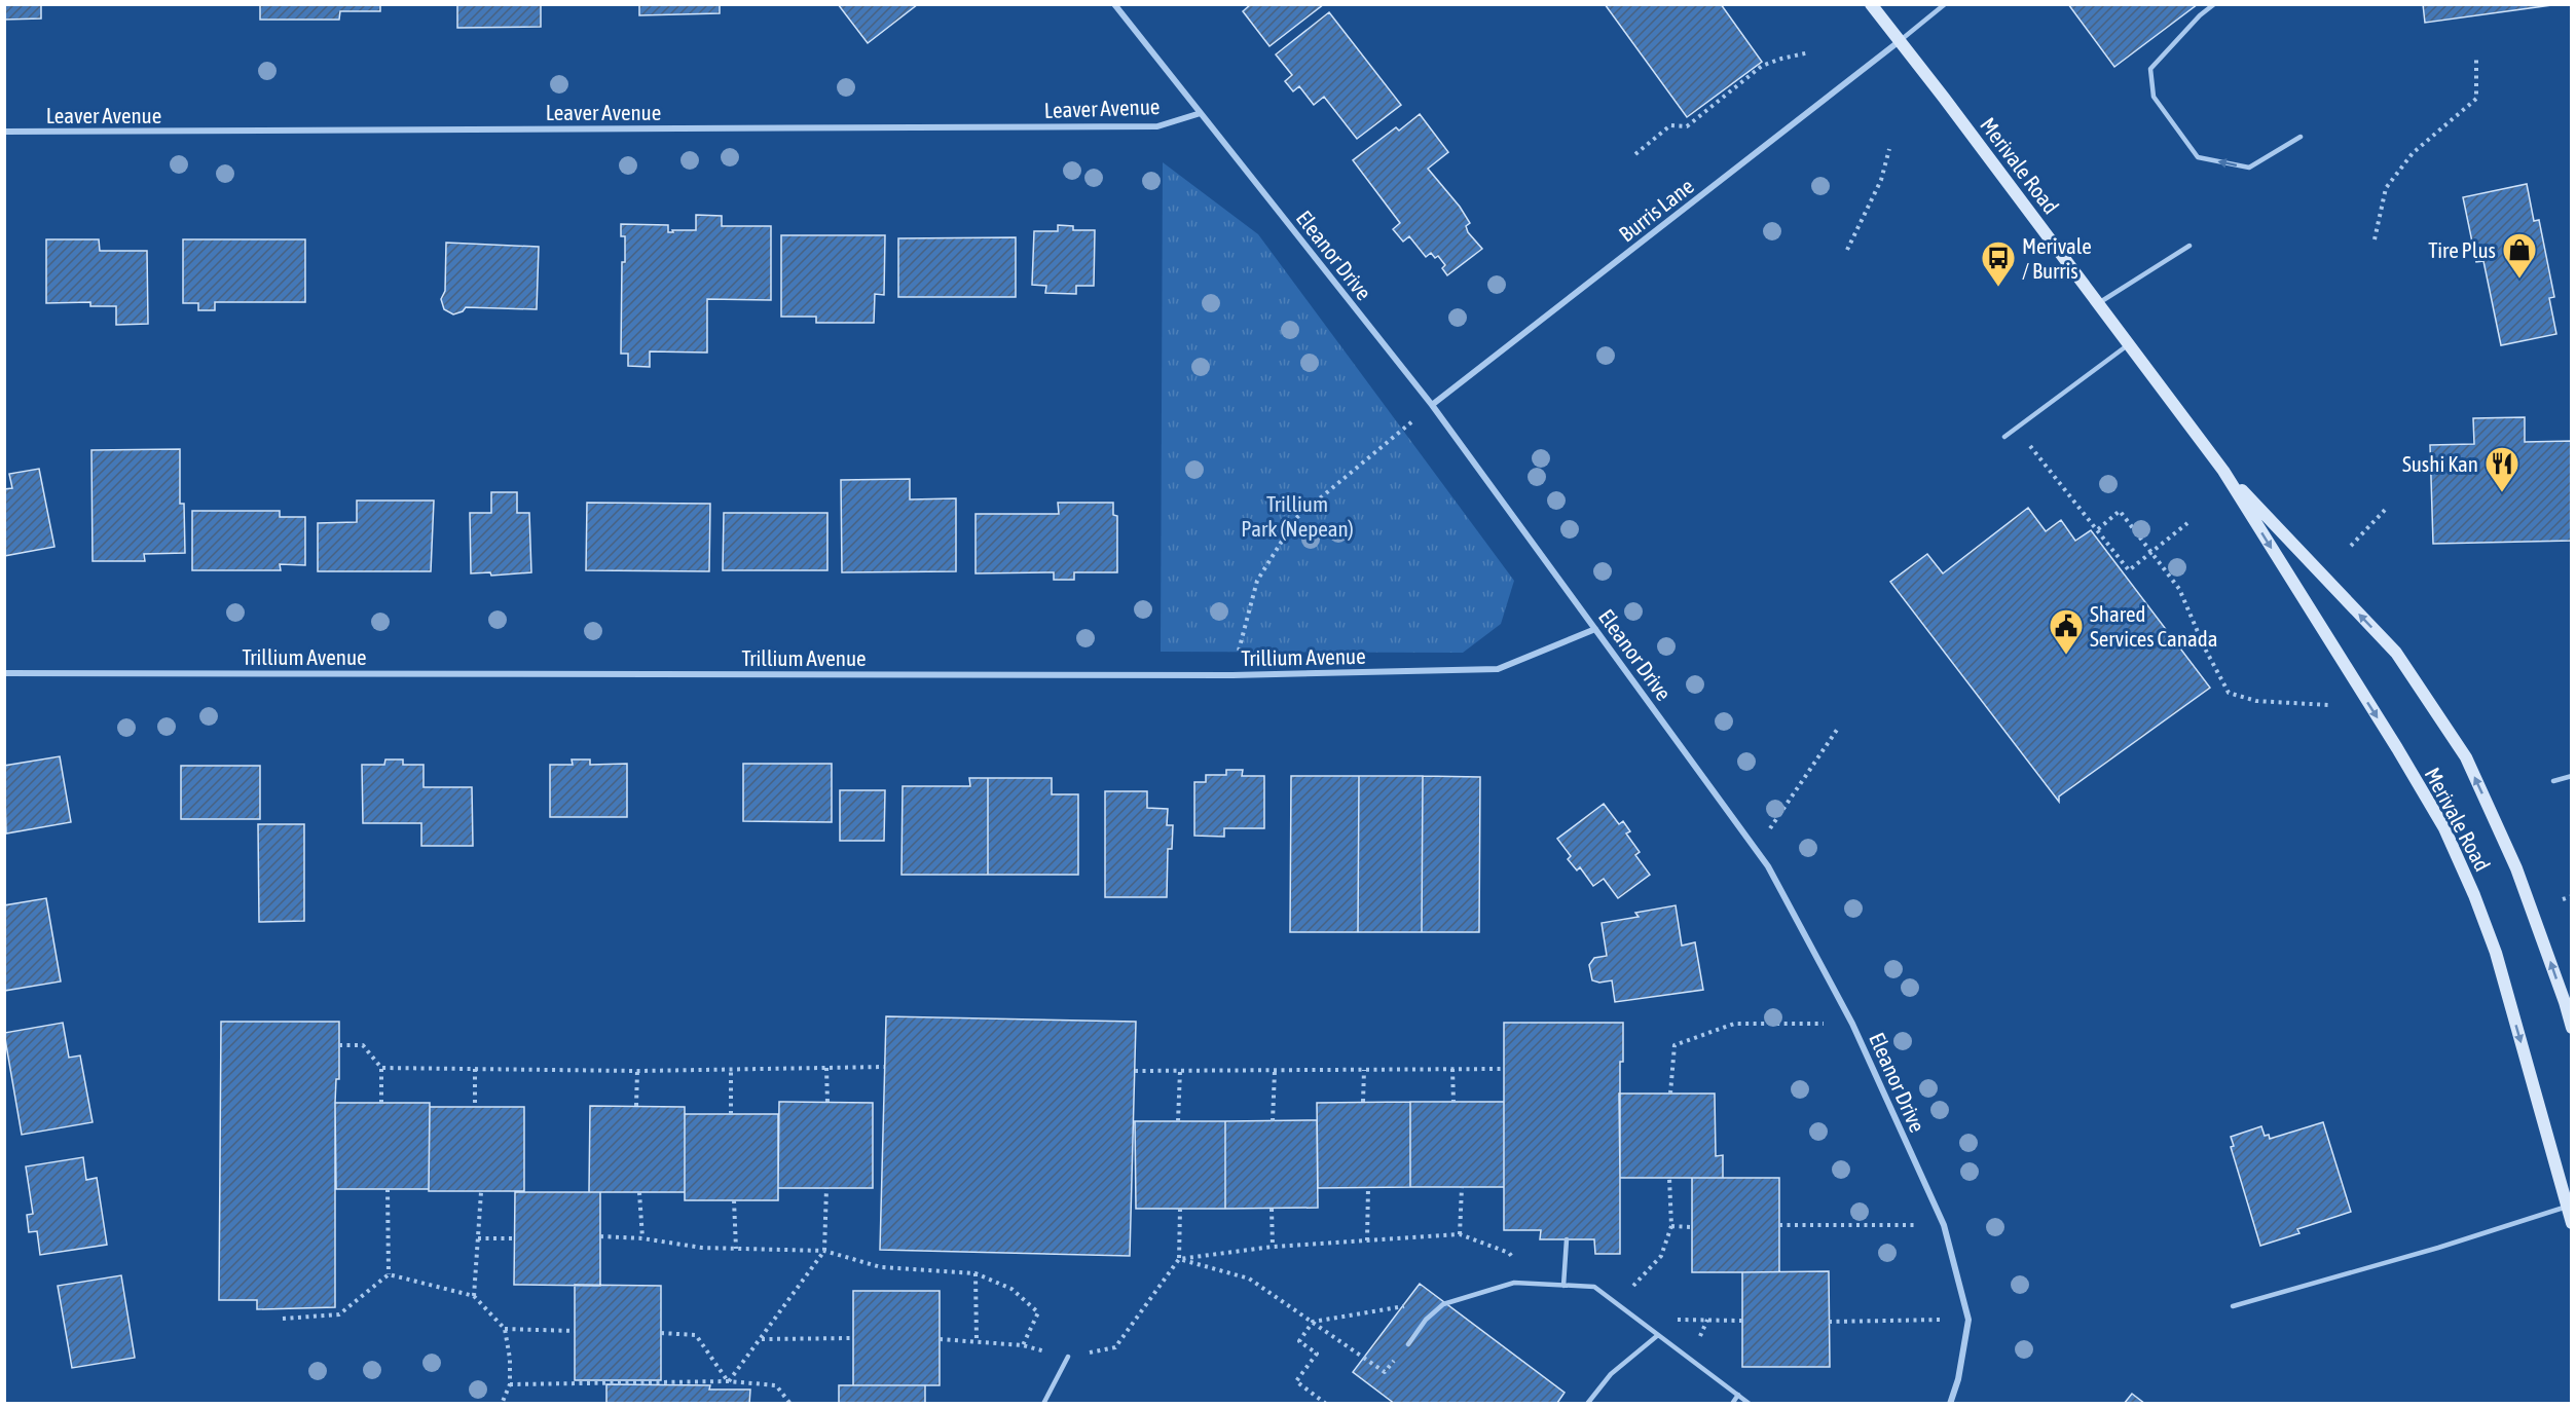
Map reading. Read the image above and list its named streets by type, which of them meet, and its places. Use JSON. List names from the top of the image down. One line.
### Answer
{"streets":{"main road":["Merivale Road"],"street":["Leaver Avenue","Burris Lane","Eleanor Drive","Trillium Avenue"]},"crossings":[["Leaver Avenue","Eleanor Drive"],["Merivale Road","Burris Lane"],["Burris Lane","Eleanor Drive"],["Eleanor Drive","Trillium Avenue"]],"parks":["Trillium Park (Nepean)"],"places":{"shop":["Tire Plus"],"bus stop":["Merivale / Burris"],"restaurant":["Sushi Kan"],"public building":["Shared Services Canada"]}}
